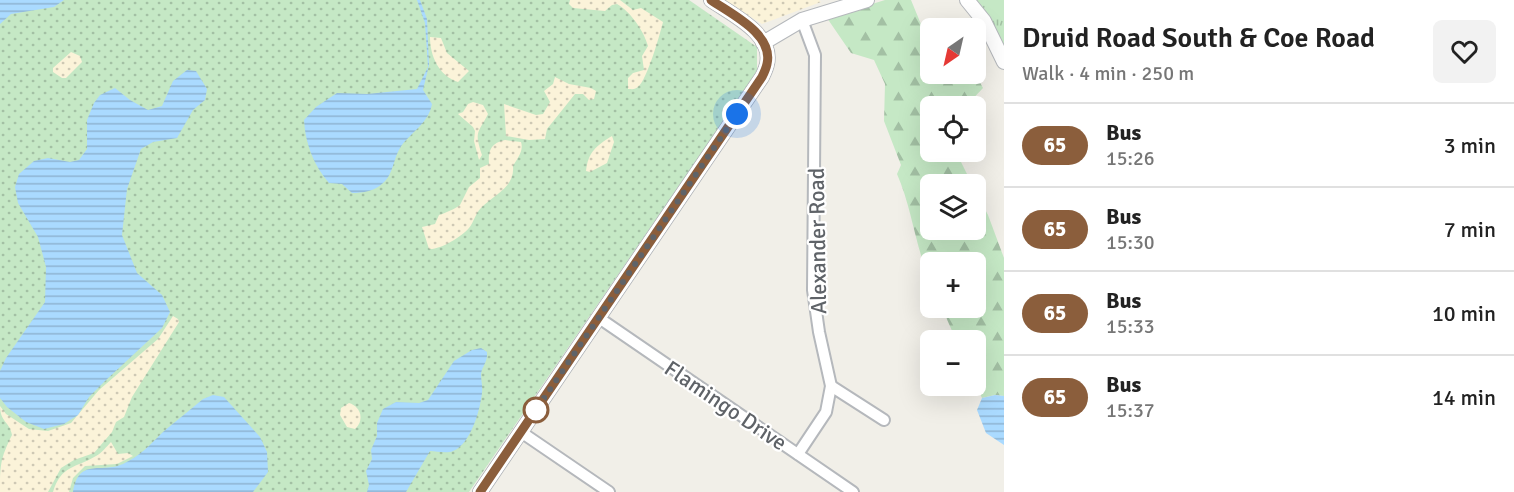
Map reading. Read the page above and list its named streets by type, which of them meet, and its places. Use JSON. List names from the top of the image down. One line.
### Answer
{"streets":{"street":["Alexander Road","Flamingo Drive"]},"crossings":[["Alexander Road","Flamingo Drive"]],"lines":["bus line 65"],"north":"bottom left","page":{"heading":["Druid Road South & Coe Road","Walk · 4 min · 250 m"],"map_buttons":["+","−"],"list":[{"mark":"65","name":"Bus","note":"15:26","value":"3 min"},{"mark":"65","name":"Bus","note":"15:30","value":"7 min"},{"mark":"65","name":"Bus","note":"15:33","value":"10 min"},{"mark":"65","name":"Bus","note":"15:37","value":"14 min"}]}}
